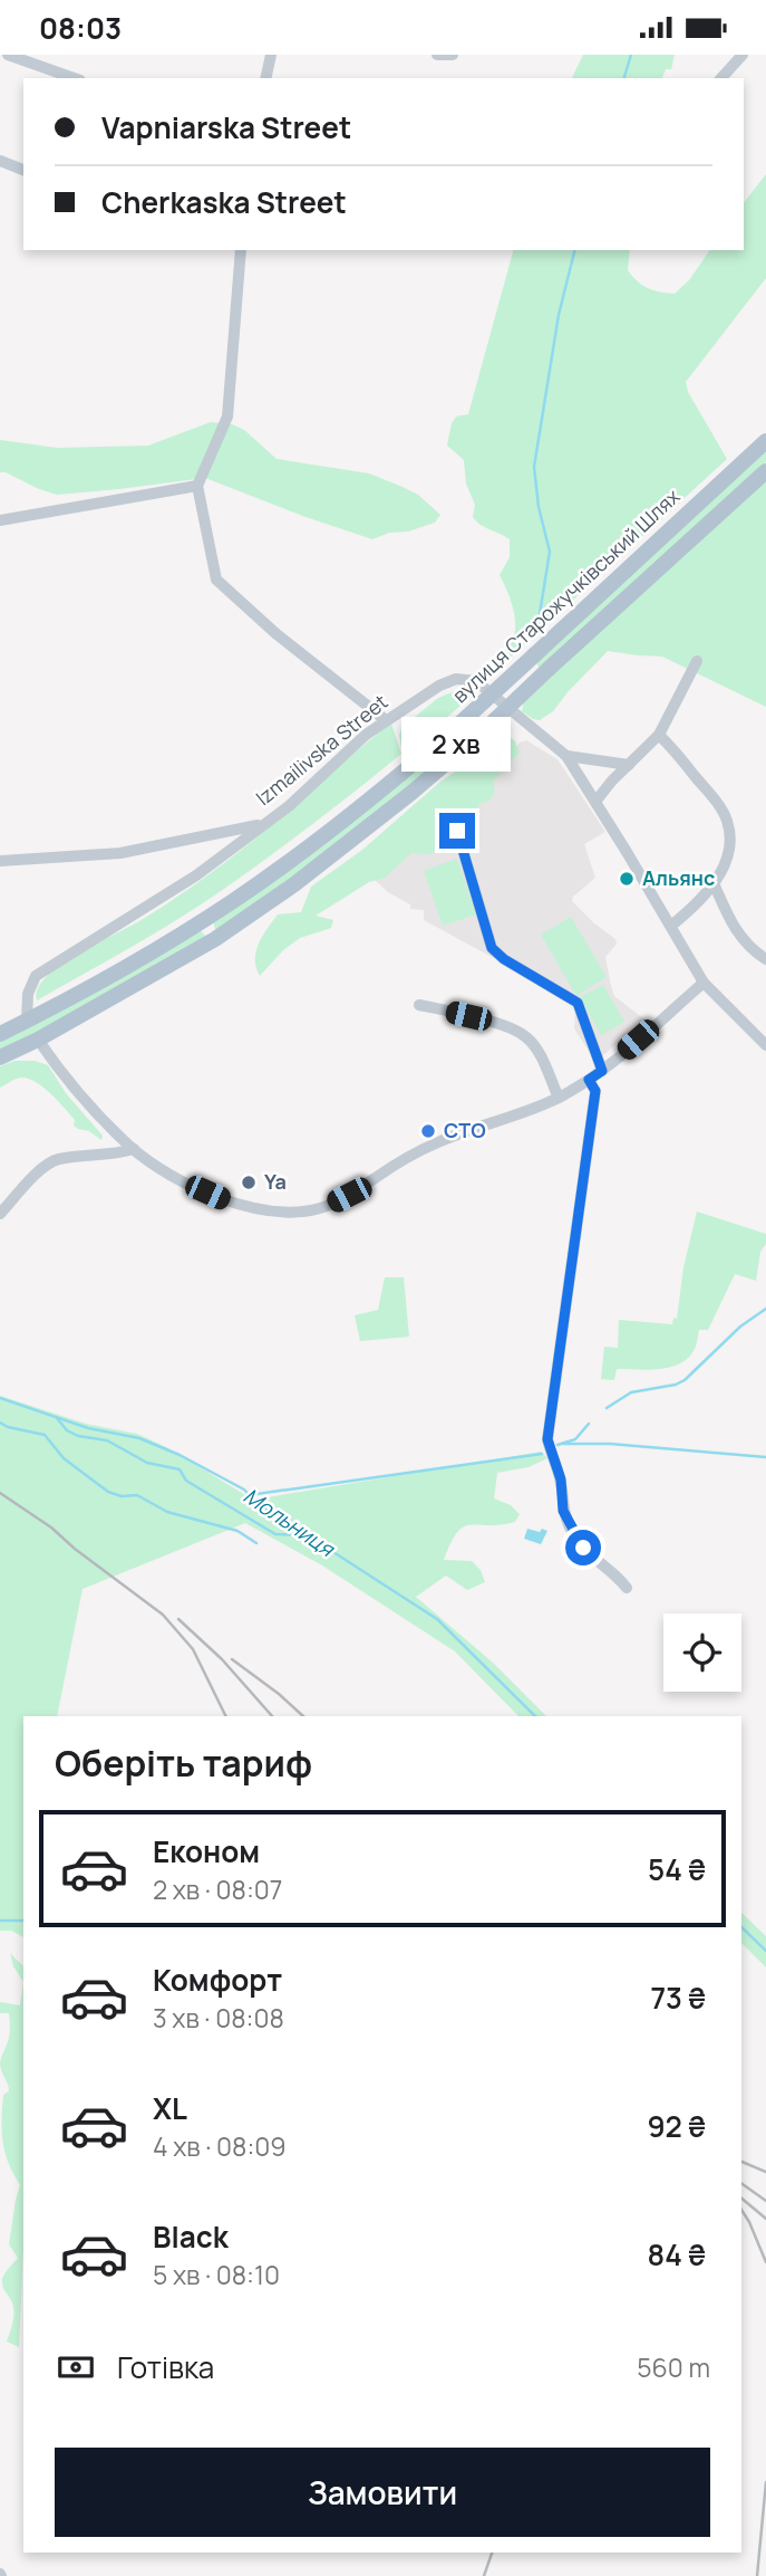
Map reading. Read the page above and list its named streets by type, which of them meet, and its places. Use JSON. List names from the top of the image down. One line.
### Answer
{"streets":{"main road":["вулиця Старожучківський Шлях"],"street":["Izmailivska Street"]},"water":["Мольниця"],"places":["Альянс","СТО","Ya"],"page":{"status":"08:03","banner":["Vapniarska Street","Cherkaska Street"],"bubble":"2 хв","heading":"Оберіть тариф","list":[{"name":"Економ","note":"2 хв · 08:07","value":"54 ₴"},{"name":"Комфорт","note":"3 хв · 08:08","value":"73 ₴"},{"name":"XL","note":"4 хв · 08:09","value":"92 ₴"},{"name":"Black","note":"5 хв · 08:10","value":"84 ₴"}],"pay":["Готівка","560 m"],"buttons":"Замовити"}}
